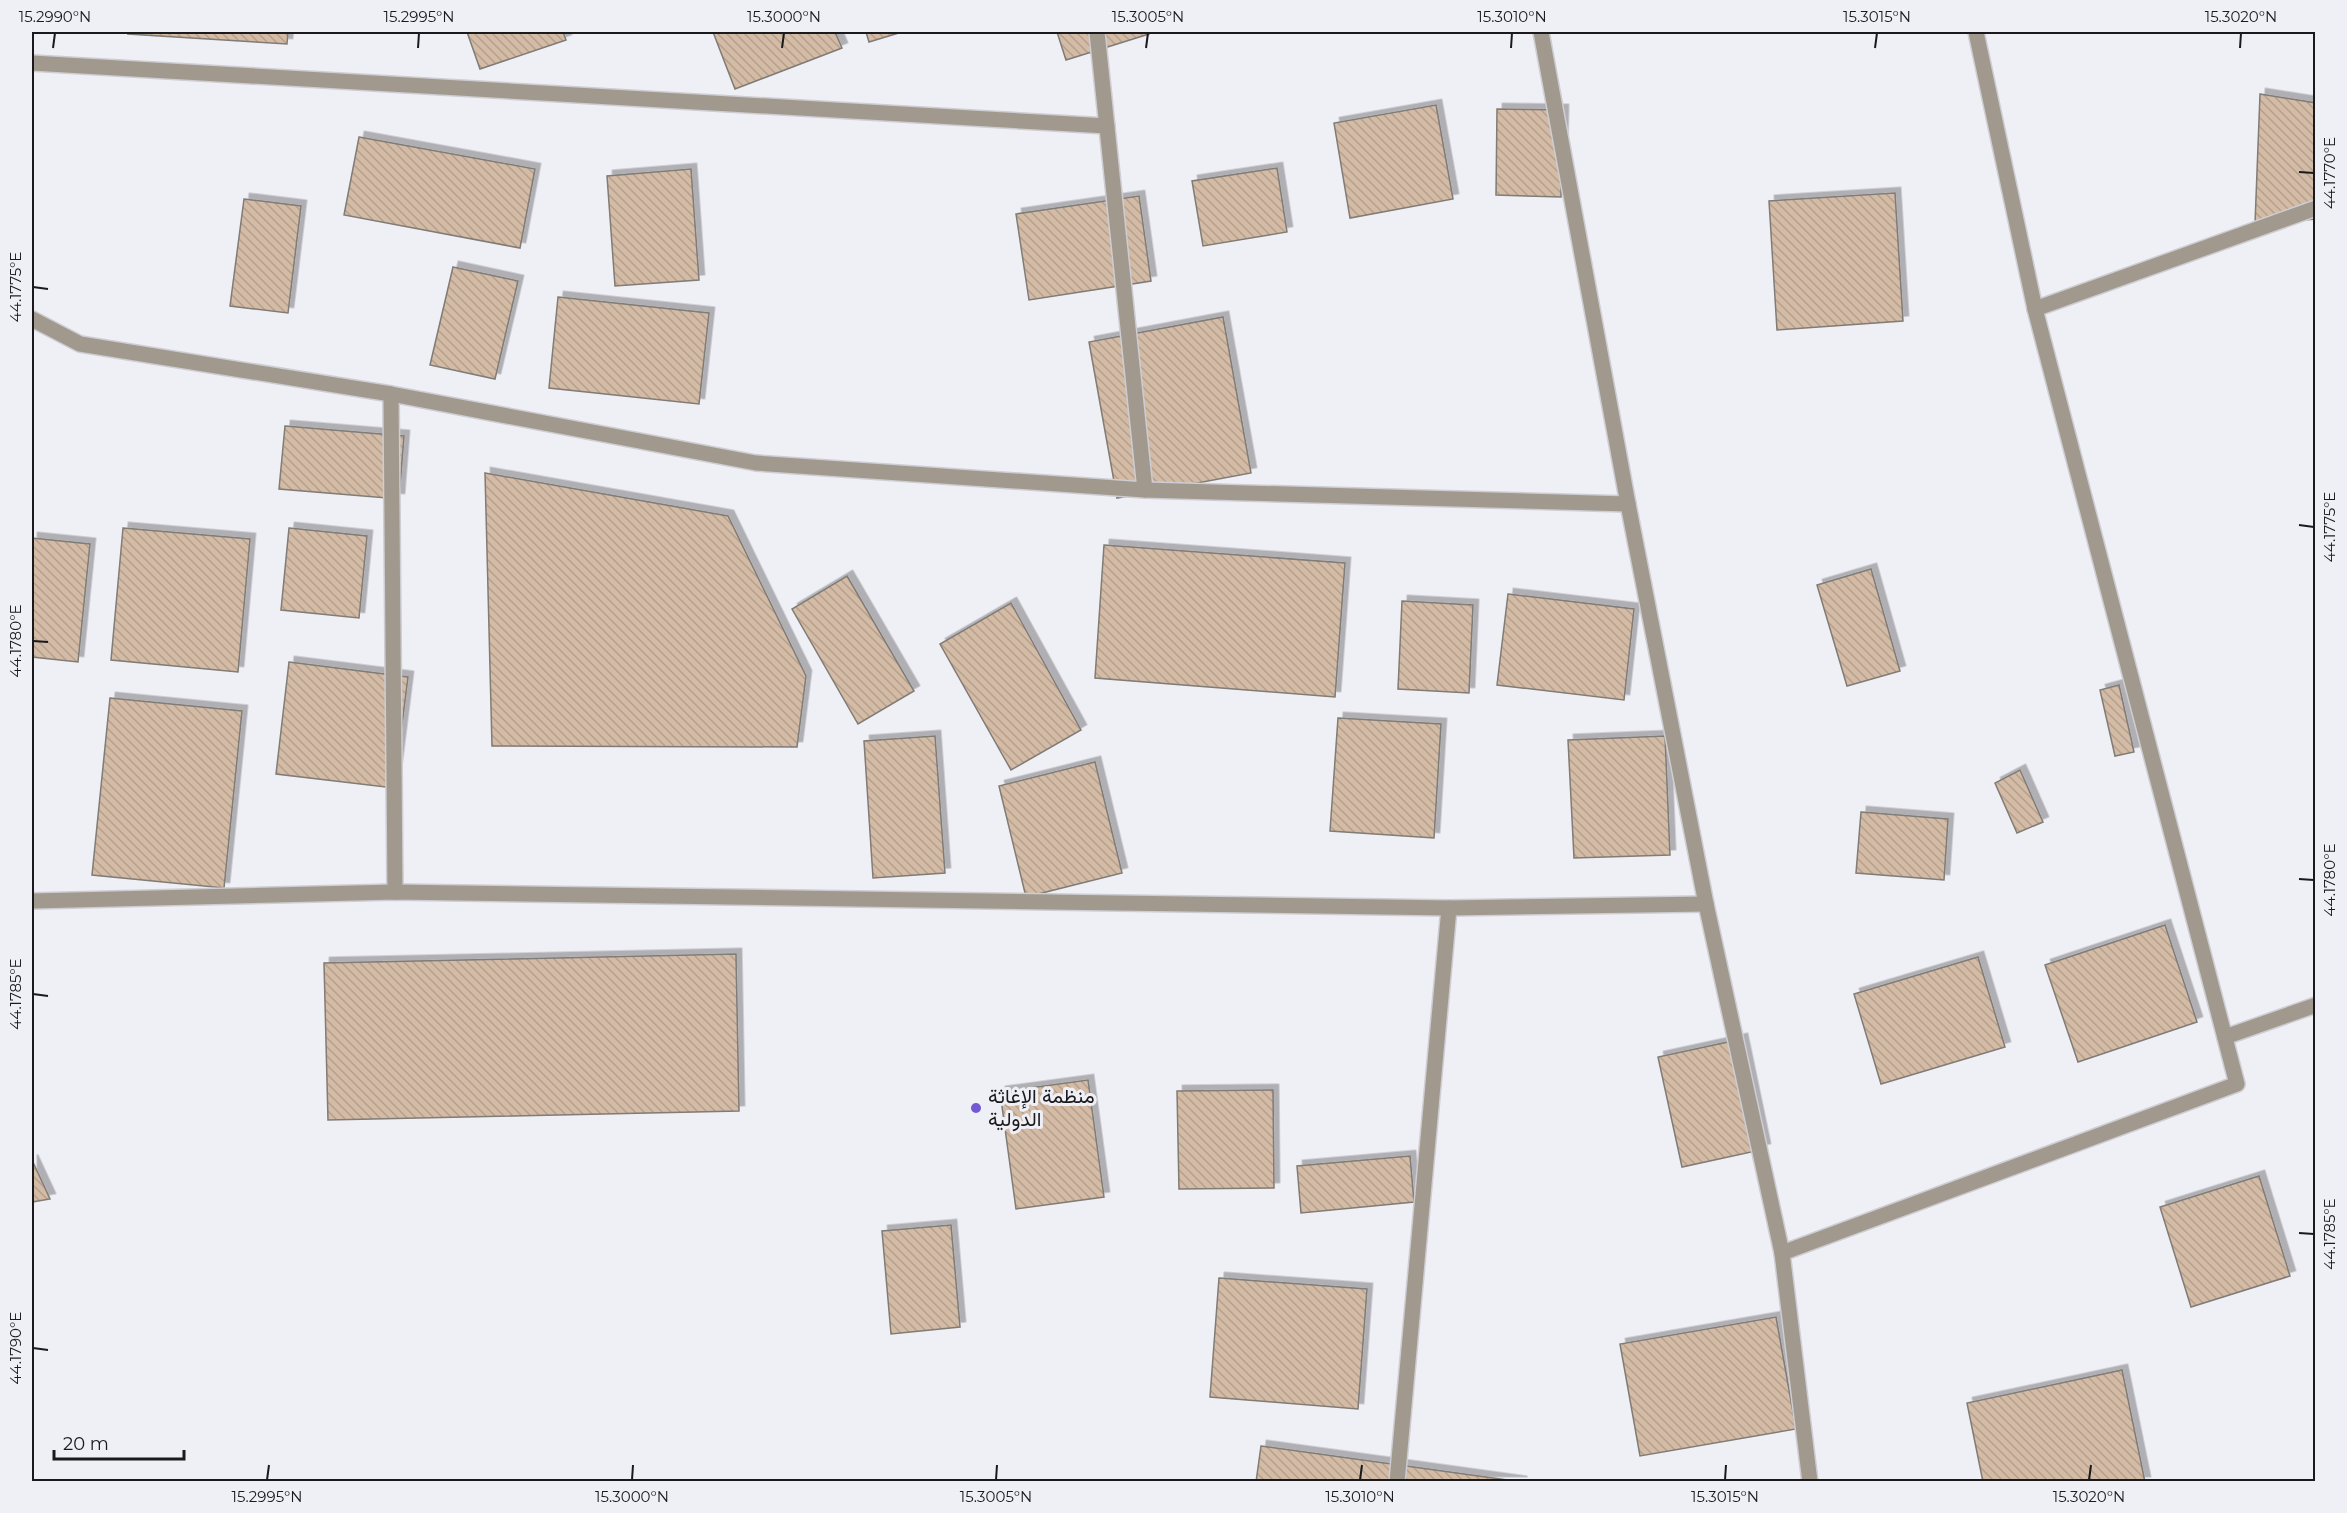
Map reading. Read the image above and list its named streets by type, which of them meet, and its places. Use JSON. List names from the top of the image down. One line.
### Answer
{"places":["منظمة الإغاثة الدولية"],"scale_bar":"20 m","coordinates":["15.2990°N","15.2995°N","15.3000°N","15.3005°N","15.3010°N","15.3015°N","15.3020°N","44.1770°E","44.1775°E","44.1780°E","44.1785°E","44.1790°E"]}
